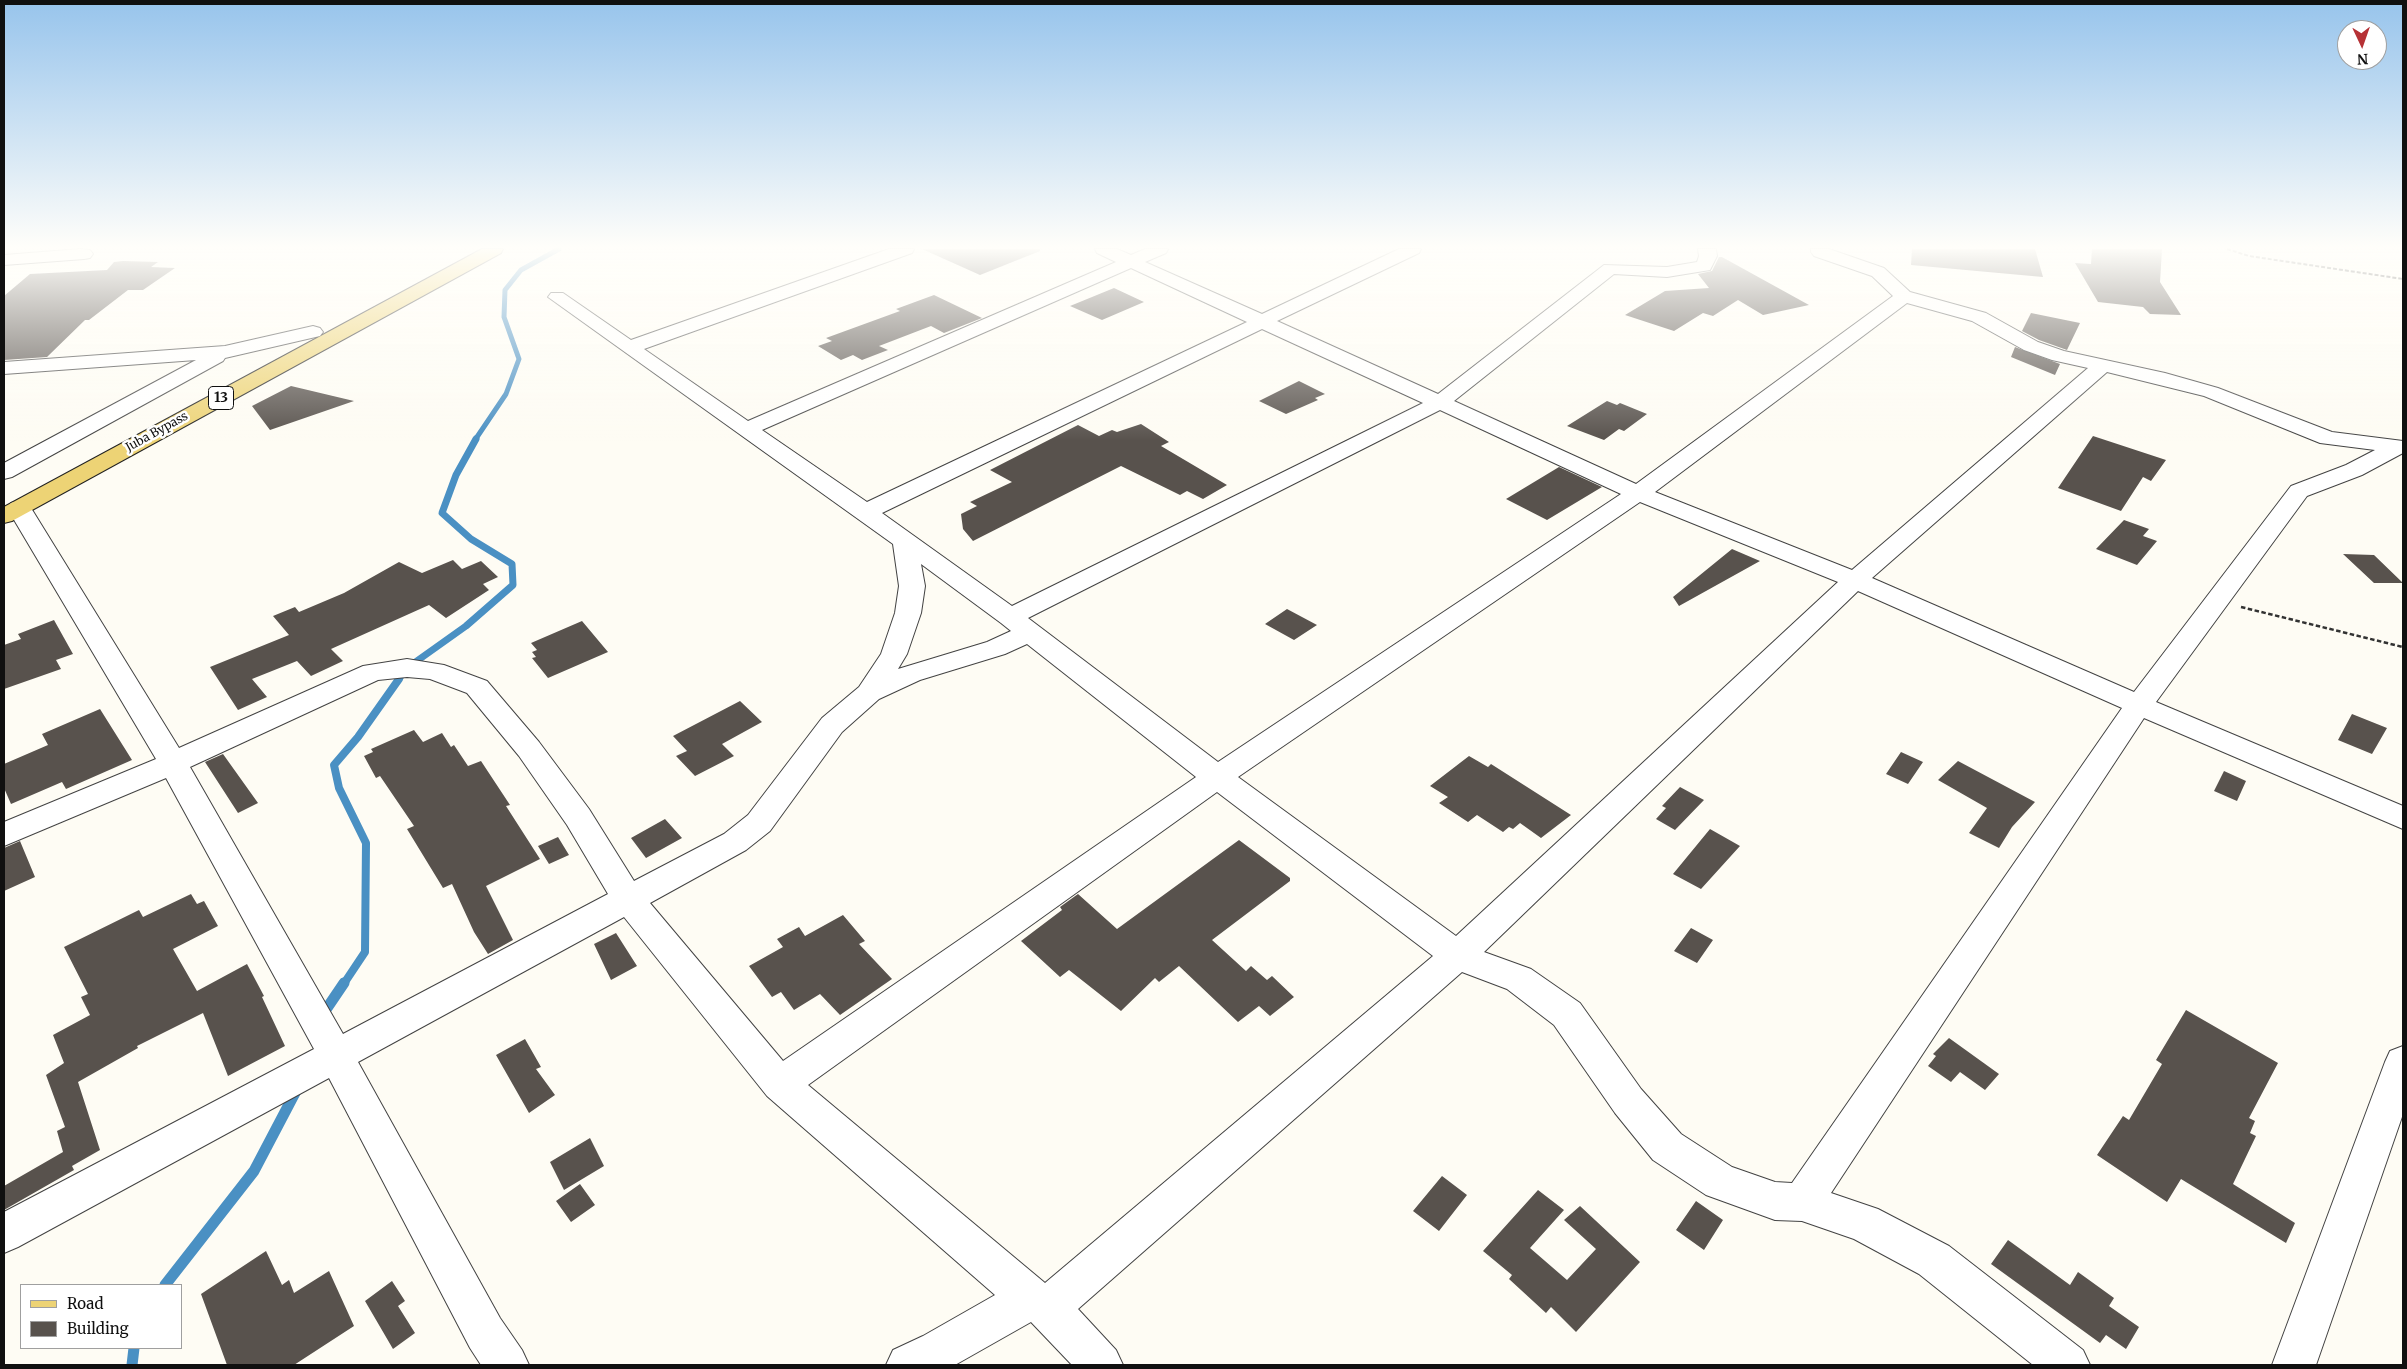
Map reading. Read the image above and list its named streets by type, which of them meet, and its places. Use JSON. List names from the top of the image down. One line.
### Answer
{"streets":{"main road":["13","Juba Bypass"]},"legend":["Road","Building"],"north":"bottom"}
